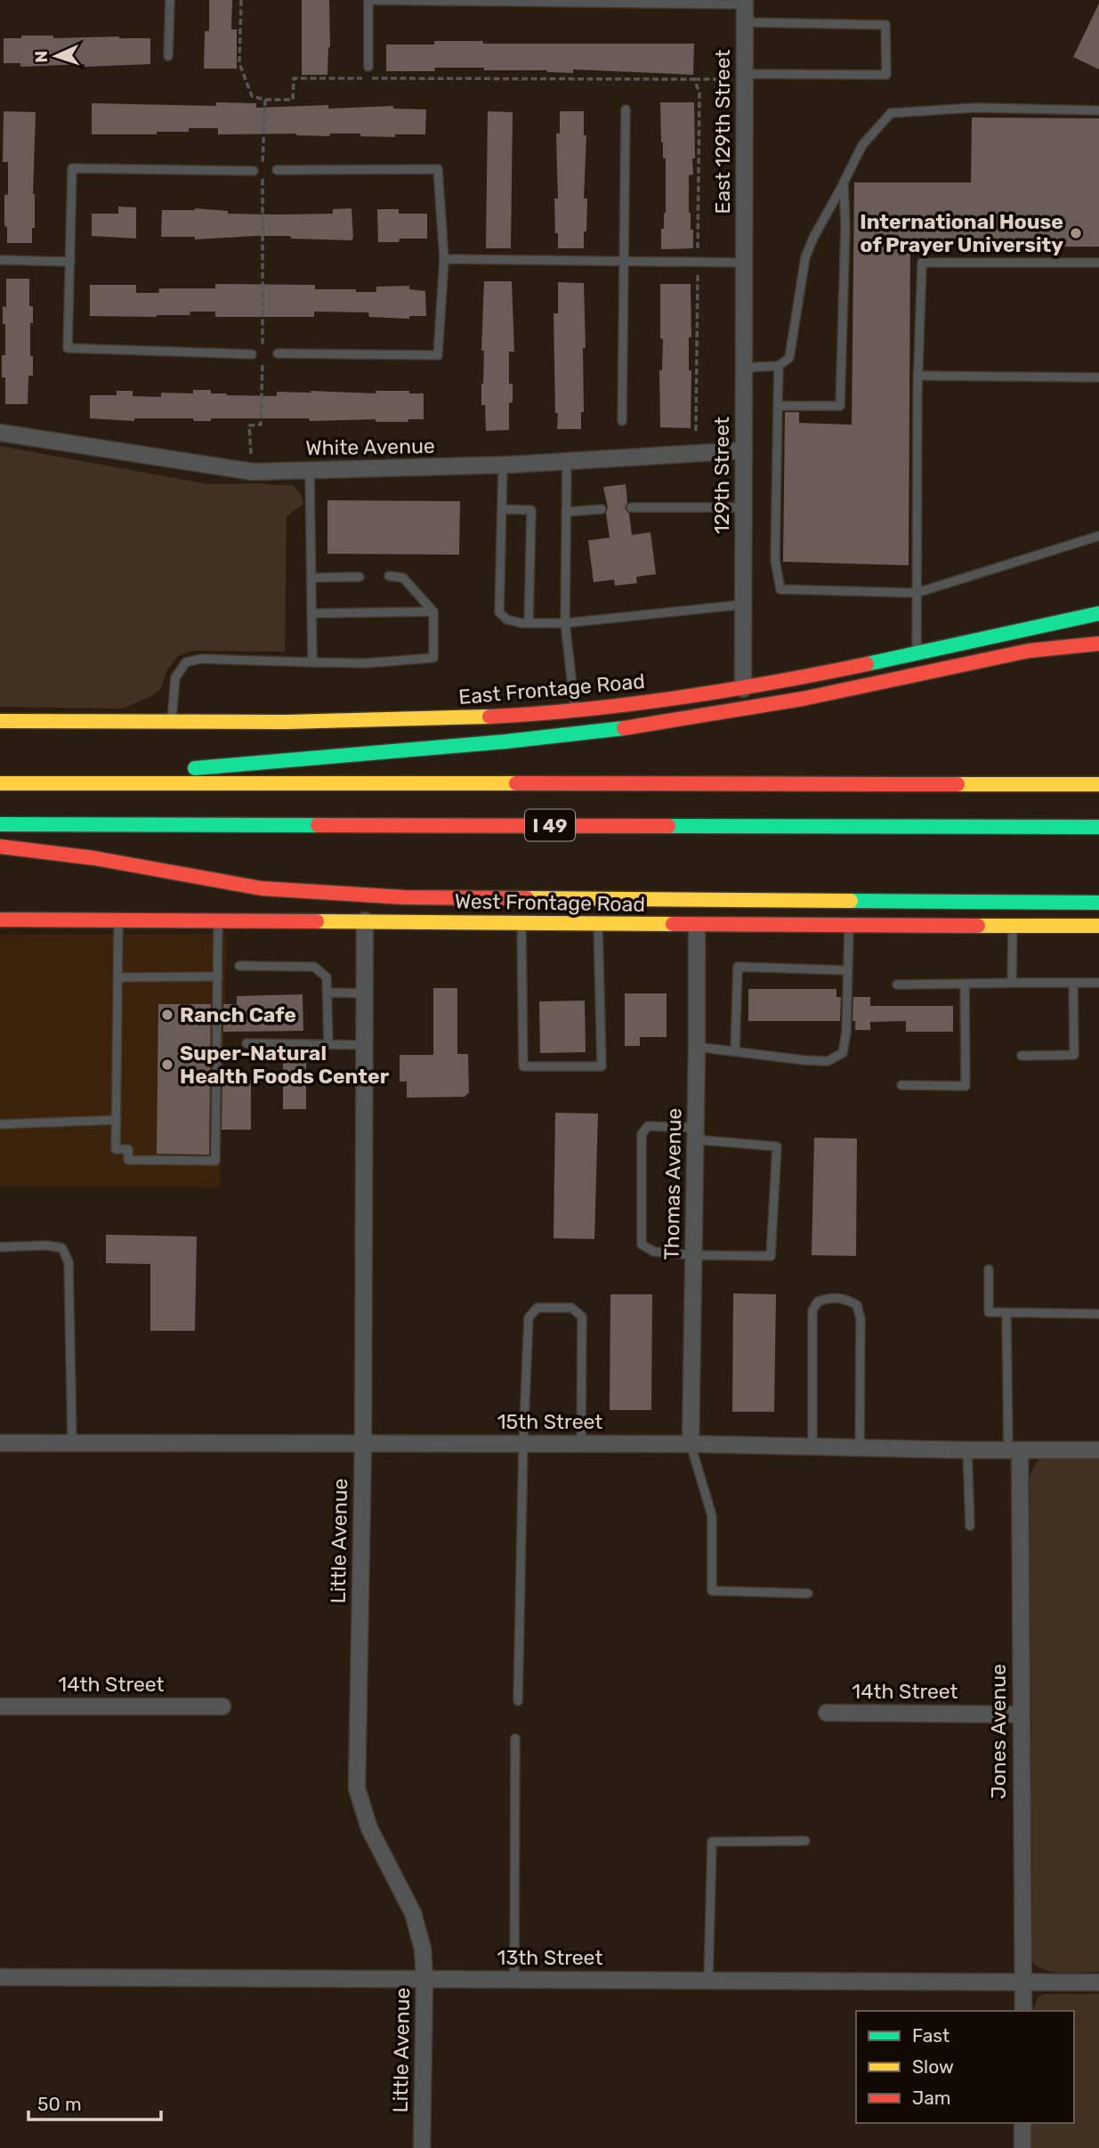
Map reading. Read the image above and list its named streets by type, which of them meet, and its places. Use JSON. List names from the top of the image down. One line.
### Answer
{"streets":{"main road":["East Frontage Road","I 49","West Frontage Road"],"street":["East 129th Street","White Avenue","129th Street","Thomas Avenue","15th Street","Little Avenue","14th Street","Jones Avenue","13th Street"]},"crossings":[["East 129th Street","129th Street"],["White Avenue","129th Street"],["129th Street","East Frontage Road"],["West Frontage Road","Thomas Avenue"],["West Frontage Road","Little Avenue"],["Thomas Avenue","15th Street"],["15th Street","Little Avenue"],["15th Street","Jones Avenue"],["Little Avenue","13th Street"],["14th Street","Jones Avenue"],["Jones Avenue","13th Street"]],"places":["International House of Prayer University","Ranch Cafe","Super-Natural Health Foods Center"],"legend":["Fast","Slow","Jam"],"scale_bar":"50 m","north":"left"}
